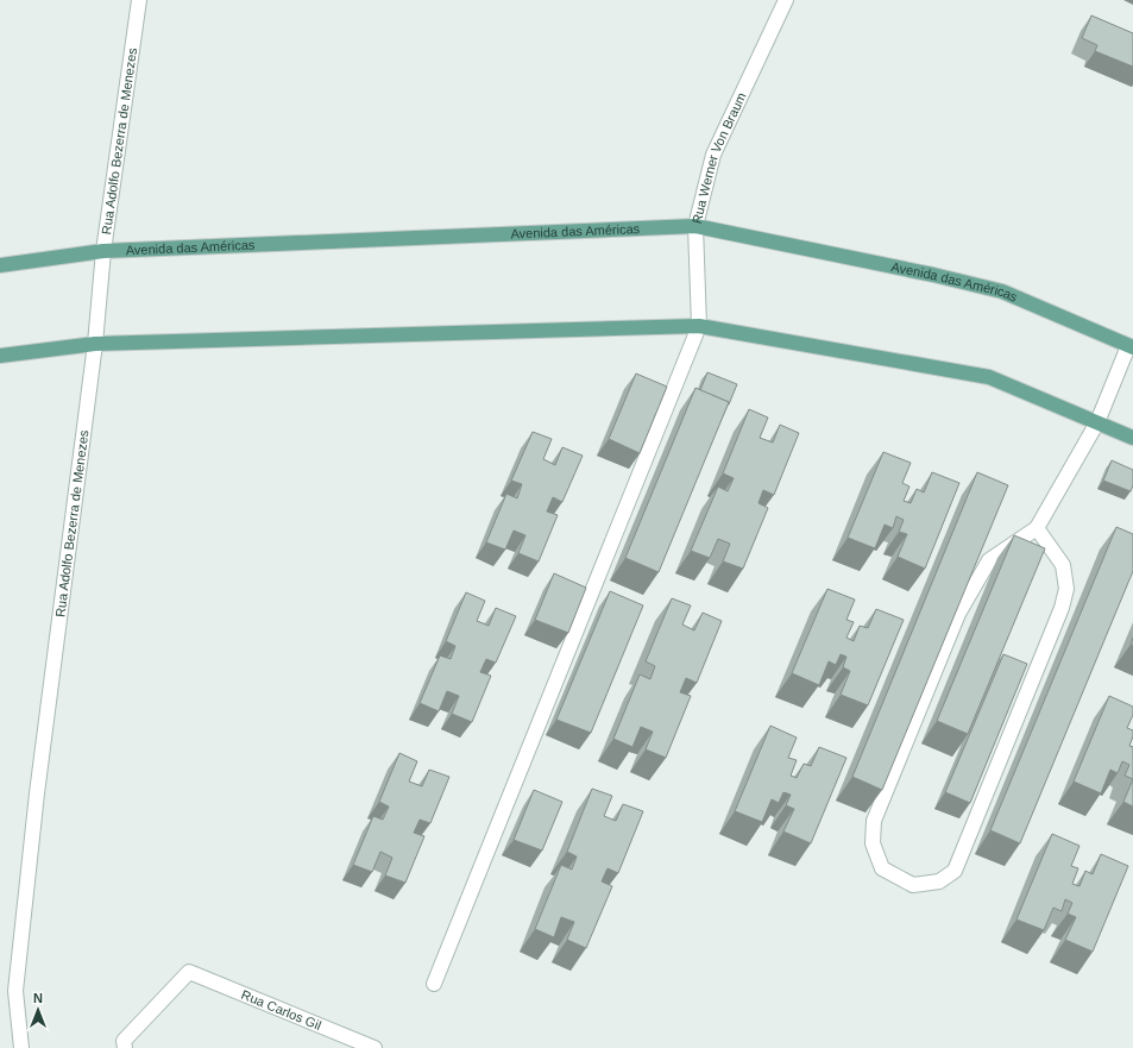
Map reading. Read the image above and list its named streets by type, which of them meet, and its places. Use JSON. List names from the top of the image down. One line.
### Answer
{"streets":{"main road":["Avenida das Américas"],"street":["Rua Adolfo Bezerra de Menezes","Rua Werner Von Braum","Rua Carlos Gil"]},"crossings":[["Rua Adolfo Bezerra de Menezes","Avenida das Américas"],["Rua Werner Von Braum","Avenida das Américas"]],"north":"top"}
